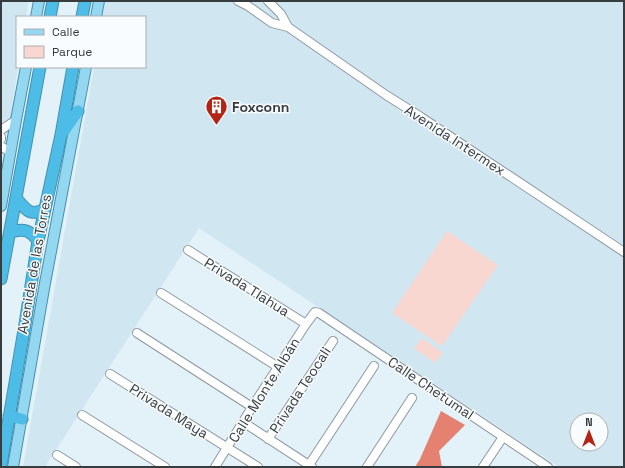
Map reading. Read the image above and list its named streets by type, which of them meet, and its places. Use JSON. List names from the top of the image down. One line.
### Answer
{"streets":{"highway":["Avenida de las Torres"],"street":["Avenida Intermex","Privada Tlahua","Calle Chetumal","Calle Monte Albán","Privada Teocali","Privada Maya"]},"crossings":[["Privada Tlahua","Calle Monte Albán"],["Calle Chetumal","Calle Monte Albán"],["Calle Monte Albán","Privada Maya"]],"places":{"building":["Foxconn"]},"legend":["Calle","Parque"],"north":"top"}
